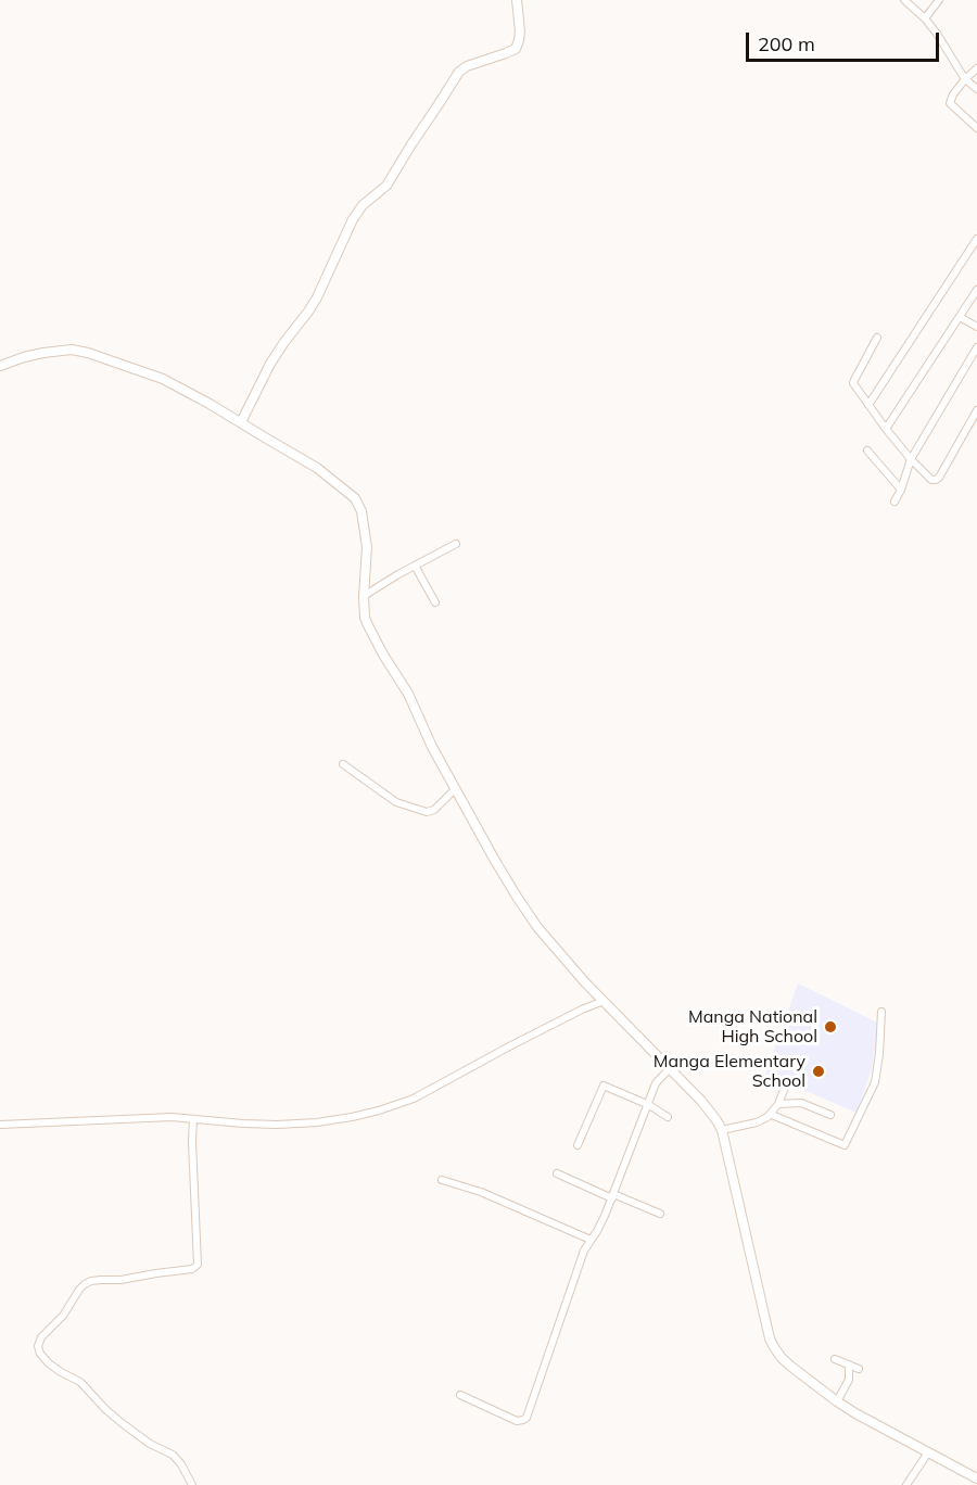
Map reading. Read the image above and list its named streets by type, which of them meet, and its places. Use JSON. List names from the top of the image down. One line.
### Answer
{"places":["Manga National High School","Manga Elementary School"],"scale_bar":"200 m"}
